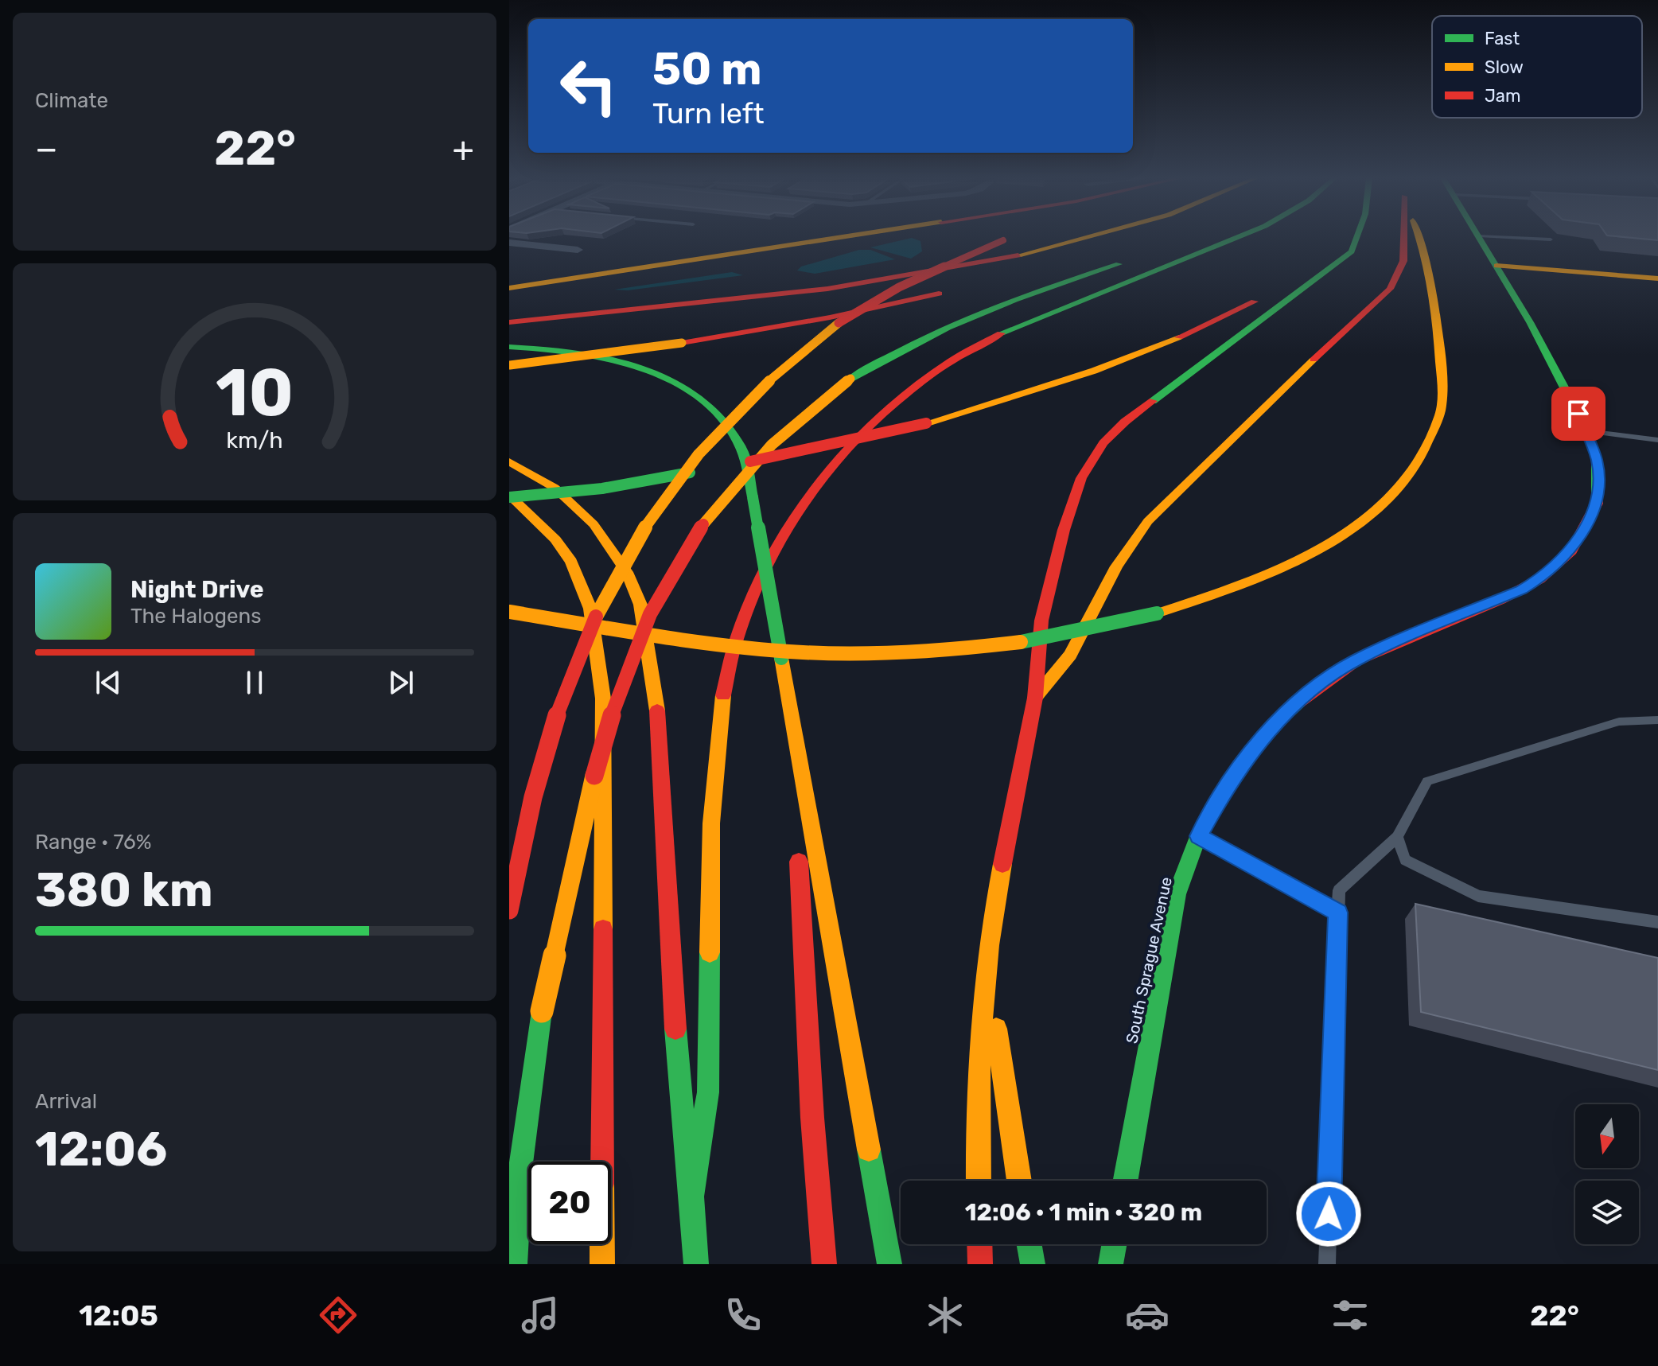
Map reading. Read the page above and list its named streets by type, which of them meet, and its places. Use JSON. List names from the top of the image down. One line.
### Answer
{"streets":{"main road":["South Sprague Avenue"]},"legend":["Fast","Slow","Jam"],"north":"bottom","page":{"tile":["Climate",["Range · 76%","380 km"],["Arrival","12:06"]],"turn":["50 m","Turn left"],"heat":["−","22°","+"],"song":["Night Drive","The Halogens"],"limit":"20","trip":"12:06 · 1 min · 320 m","tabs":["12:05","22°"],"gauge":["10","km/h"]}}
